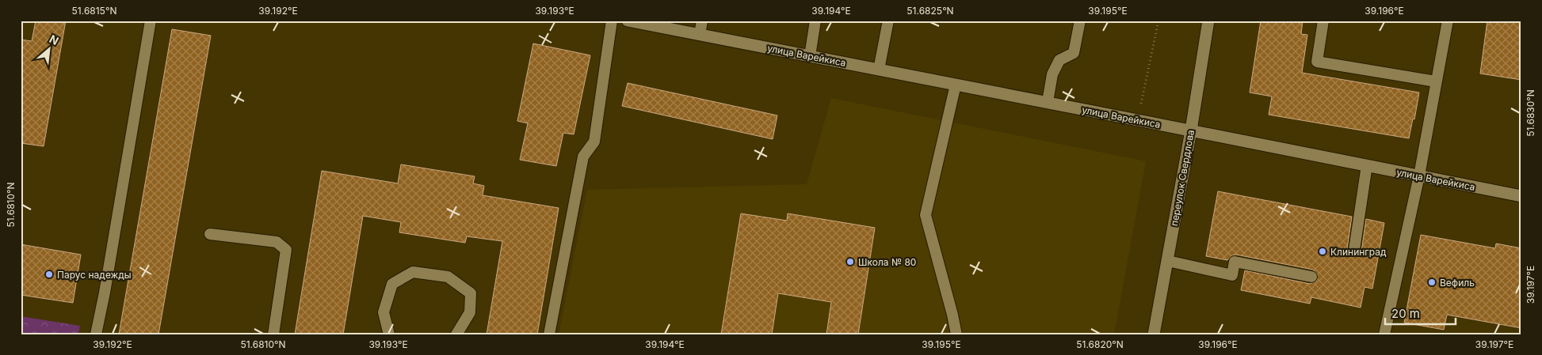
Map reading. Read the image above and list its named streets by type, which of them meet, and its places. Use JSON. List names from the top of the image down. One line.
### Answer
{"streets":{"street":["улица Варейкиса","переулок Свердлова"]},"crossings":[["улица Варейкиса","переулок Свердлова"]],"places":["Клининград","Школа № 80","Парус надежды","Вефиль"],"scale_bar":"20 m","north":"top right","coordinates":["51.6815°N","39.192°E","39.193°E","39.194°E","51.6825°N","39.195°E","39.196°E","51.6830°N","51.6810°N","39.197°E","51.6820°N"]}
